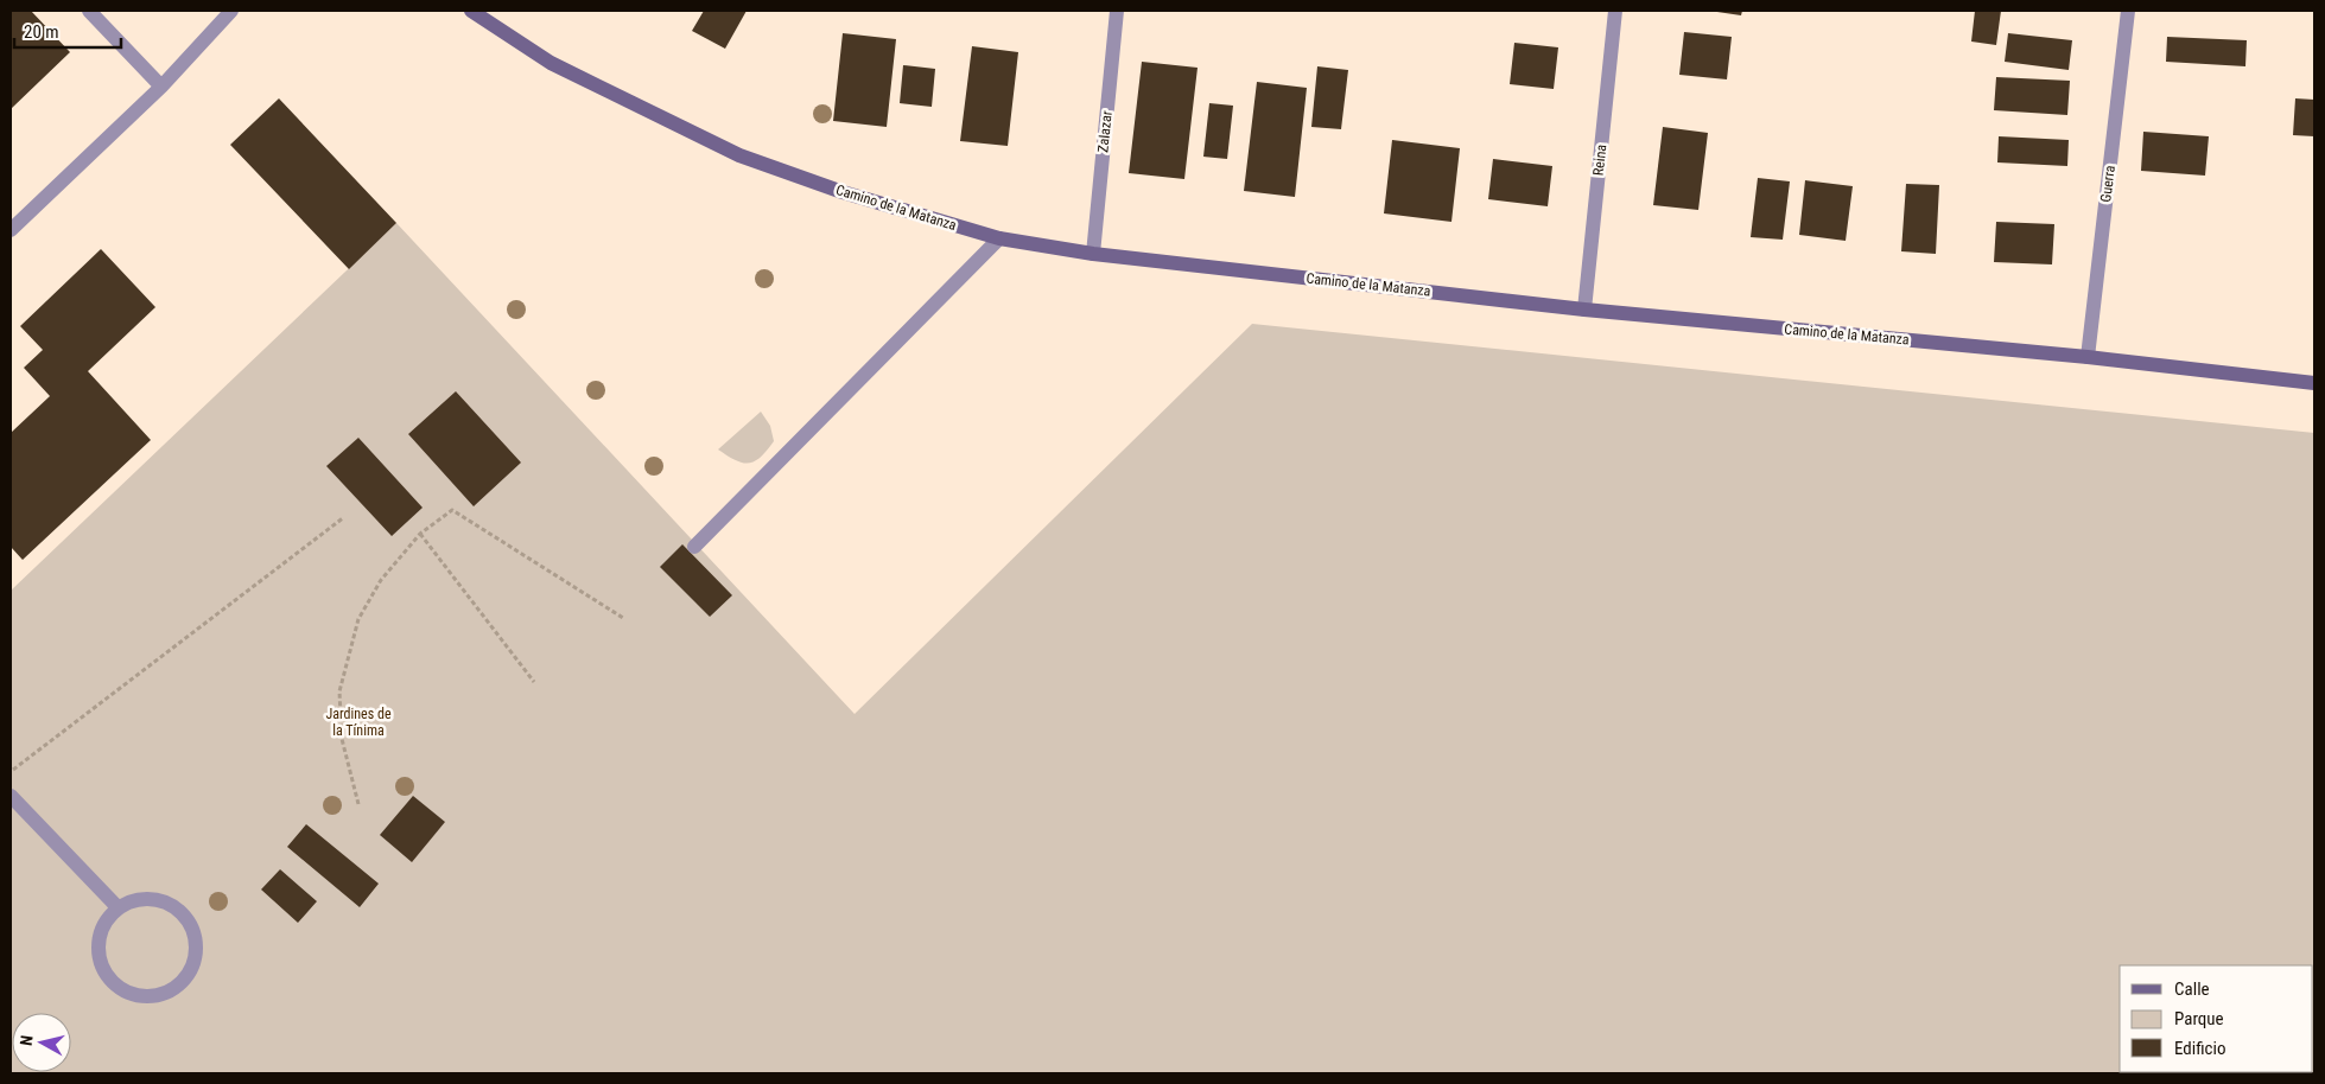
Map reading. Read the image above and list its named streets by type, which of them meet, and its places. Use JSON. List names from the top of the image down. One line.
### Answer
{"streets":{"street":["Zalazar","Reina","Guerra","Camino de la Matanza"]},"crossings":[["Zalazar","Camino de la Matanza"],["Reina","Camino de la Matanza"],["Guerra","Camino de la Matanza"]],"parks":["Jardines de la Tínima"],"legend":["Calle","Parque","Edificio"],"scale_bar":"20 m","north":"left"}
